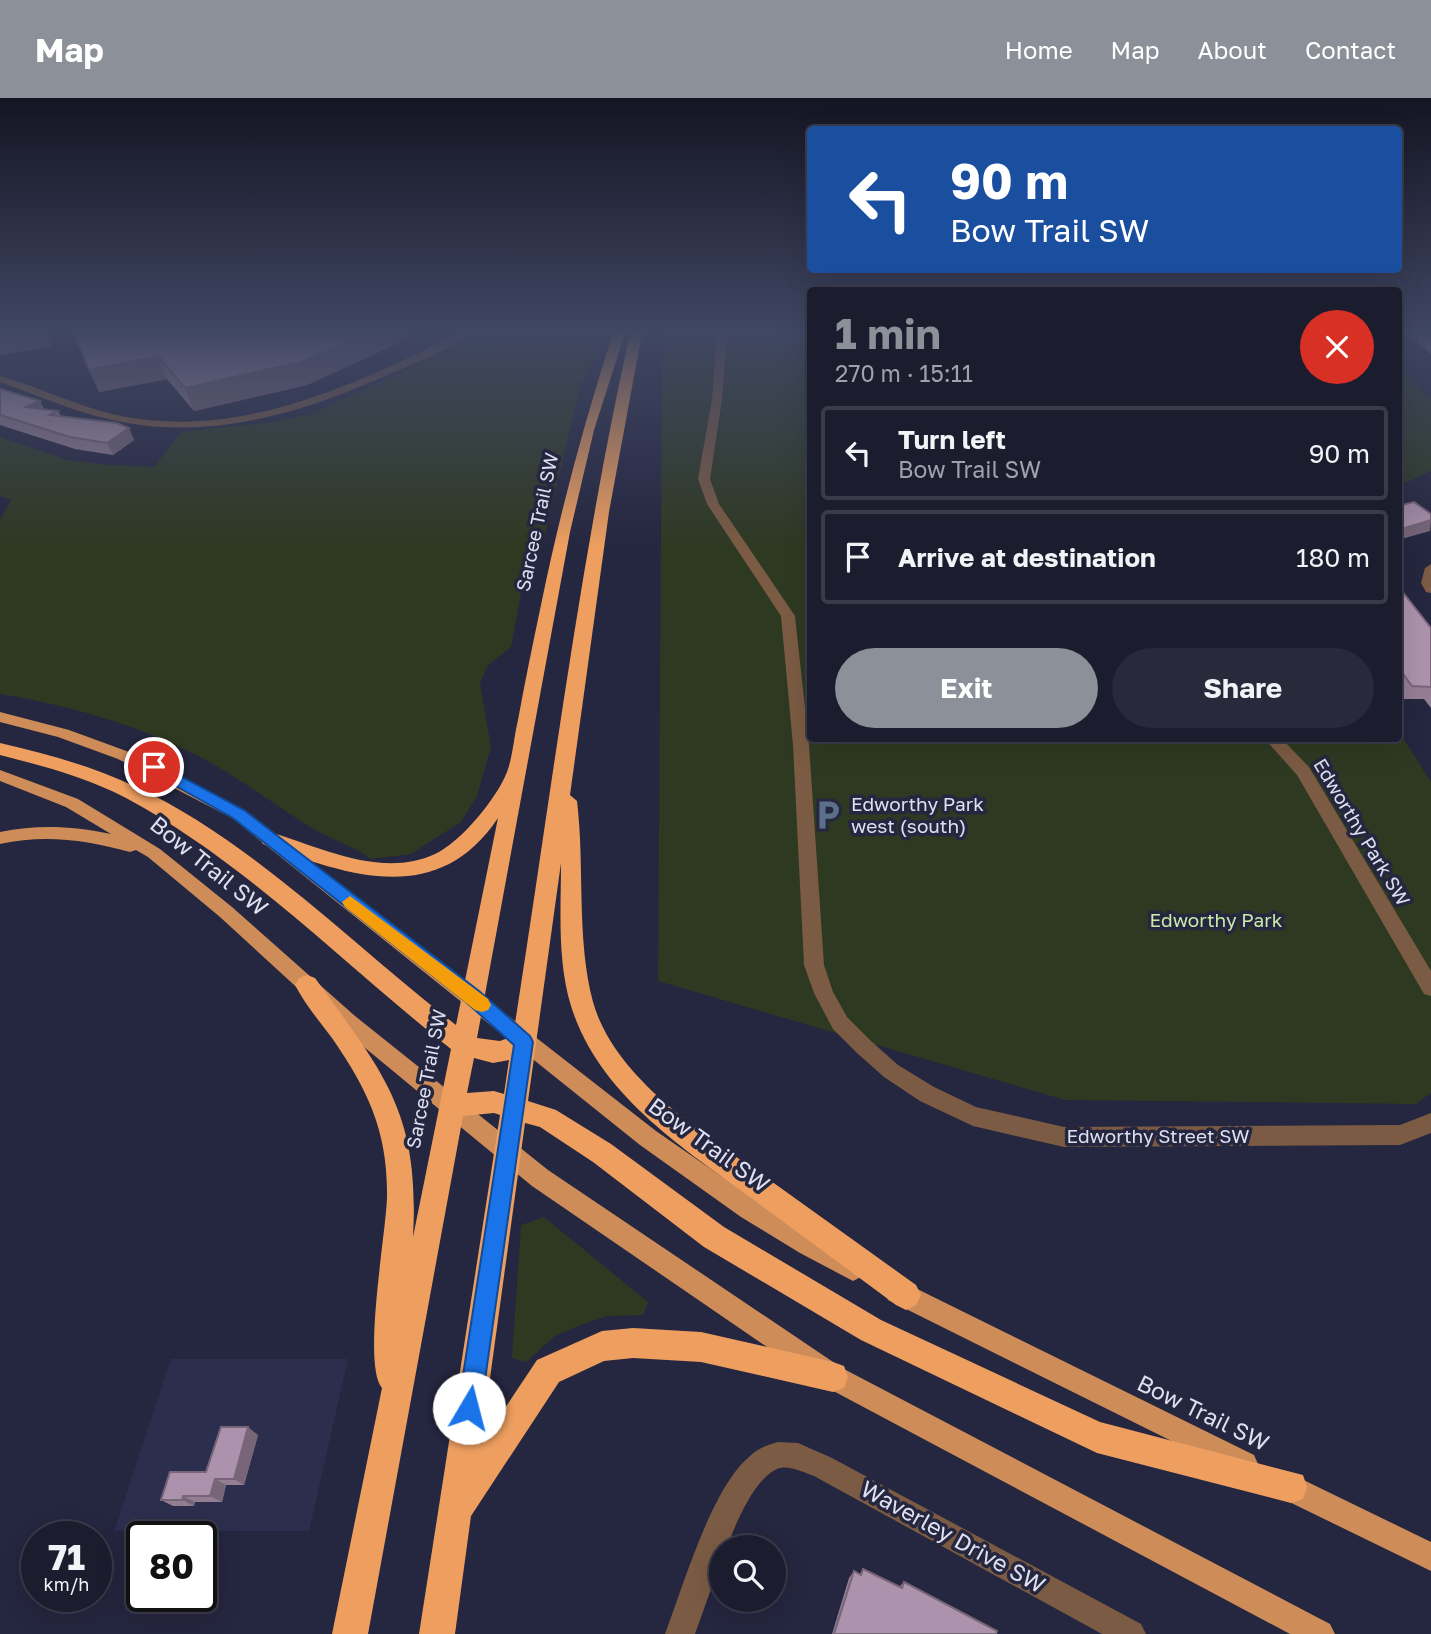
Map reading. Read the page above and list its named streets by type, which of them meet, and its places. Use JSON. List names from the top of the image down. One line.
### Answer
{"streets":{"highway":["Sarcee Trail SW"],"main road":["Bow Trail SW"],"street":["Edworthy Park SW","Edworthy Street SW","Waverley Drive SW"]},"crossings":[["Sarcee Trail SW","Bow Trail SW"]],"parks":["Edworthy Park"],"places":{"parking":["Edworthy Park west (south)"]},"page":{"header":"Map","nav":["Home","Map","About","Contact"],"turn":["90 m","Bow Trail SW"],"heading":["1 min","270 m · 15:11"],"list":[{"name":"Turn left","note":"Bow Trail SW","value":"90 m"},{"name":"Arrive at destination","value":"180 m"}],"buttons":["Exit","Share"],"speed":"71 km/h","limit":"80"}}
